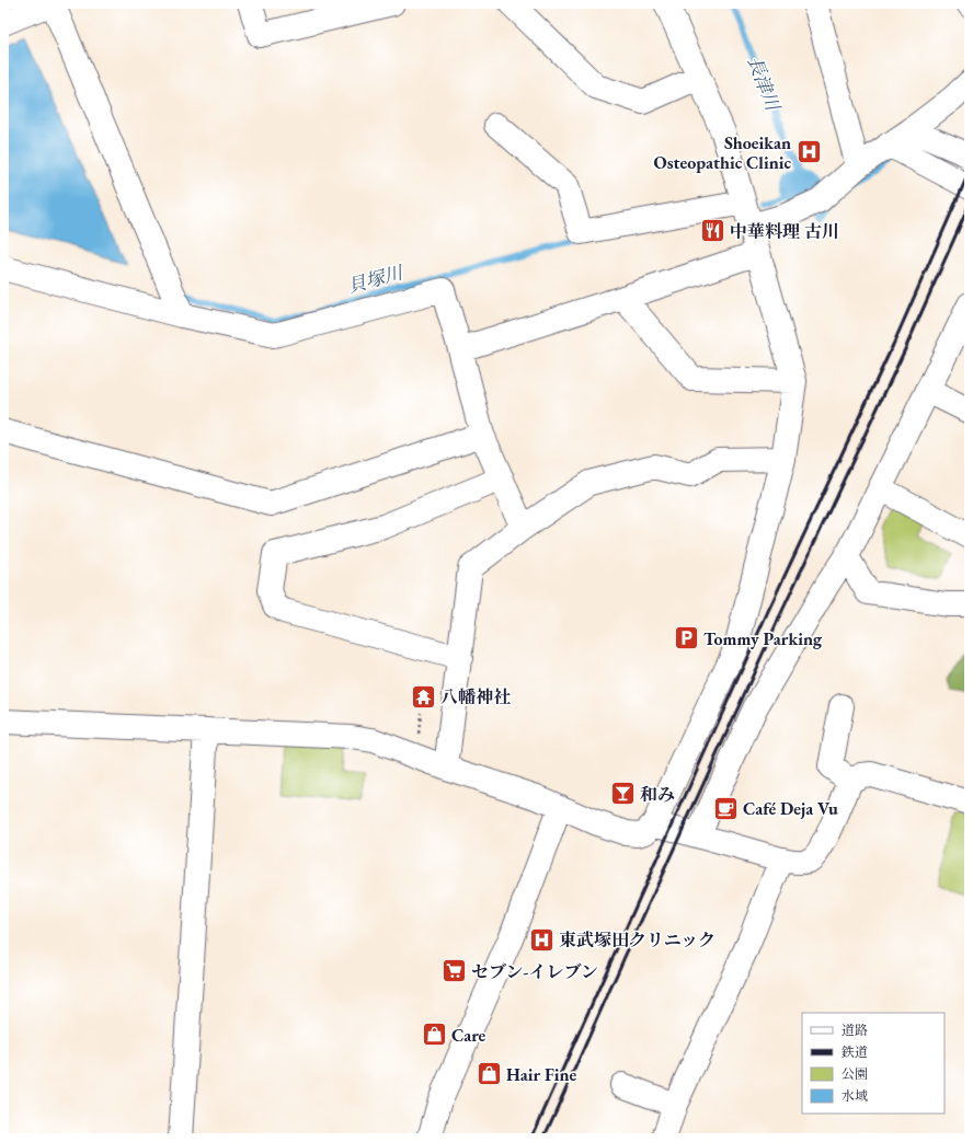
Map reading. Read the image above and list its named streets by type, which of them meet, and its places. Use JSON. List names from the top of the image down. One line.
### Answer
{"water":["長津川","貝塚川"],"places":{"hospital":["Shoeikan Osteopathic Clinic","東武塚田クリニック"],"restaurant":["中華料理 古川"],"parking":["Tommy Parking"],"temple":["八幡神社"],"bar":["和み"],"cafe":["Café Deja Vu"],"supermarket":["セブン-イレブン"],"shop":["Care","Hair Fine"]},"legend":["道路","鉄道","公園","水域"]}
